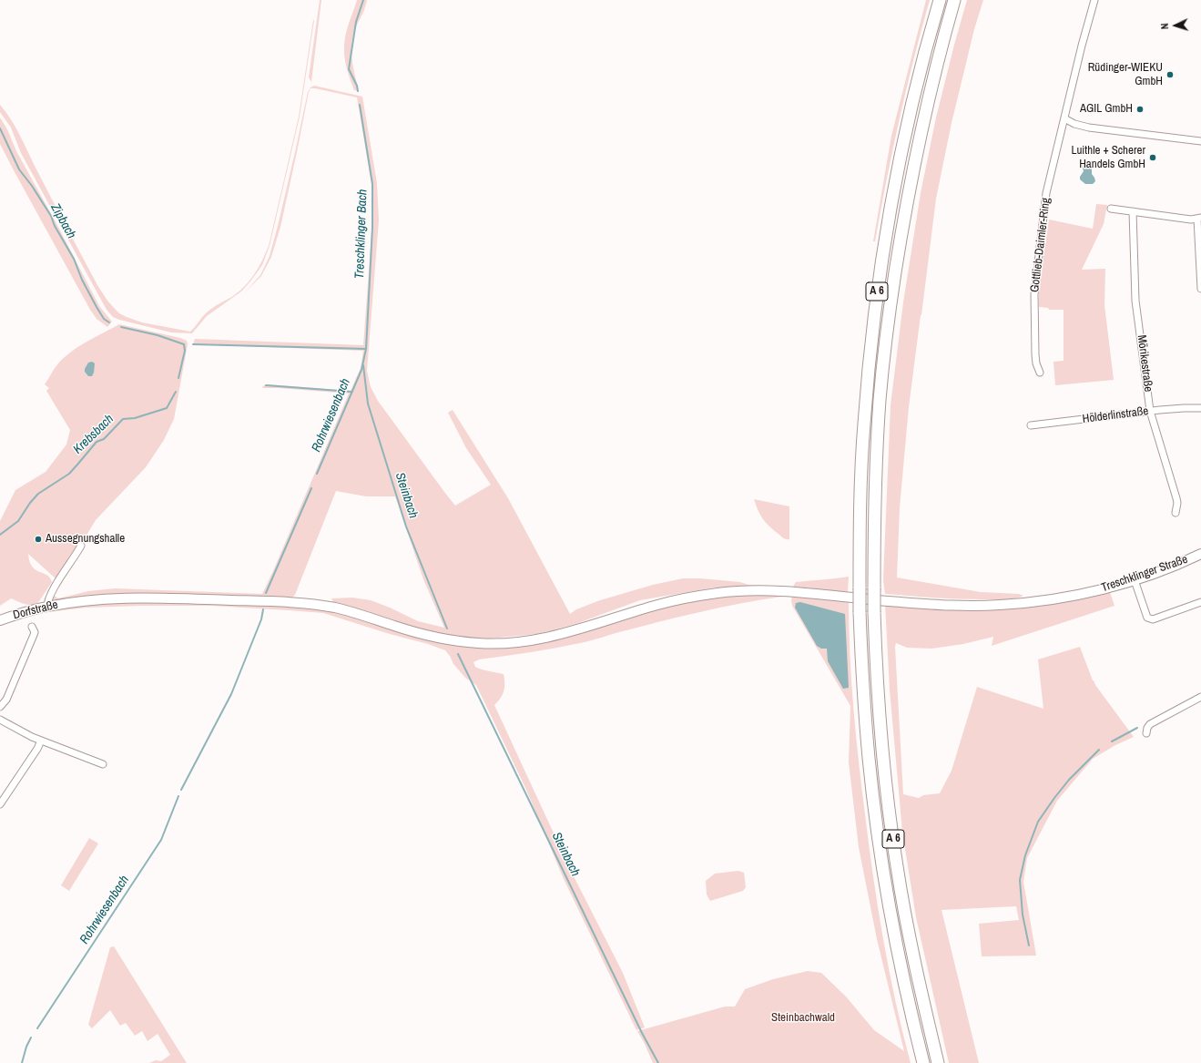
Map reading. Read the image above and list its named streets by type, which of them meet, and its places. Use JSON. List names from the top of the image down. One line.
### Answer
{"streets":{"highway":["A 6"],"street":["Gottlieb-Daimler-Ring","Mörikestraße","Hölderlinstraße","Treschklinger Straße","Dorfstraße"]},"crossings":[["Mörikestraße","Hölderlinstraße"],["Treschklinger Straße","Dorfstraße"]],"water":["Zipbach","Treschklinger Bach","Rohrwiesenbach","Krebsbach","Steinbach"],"parks":["Steinbachwald"],"places":["Rüdinger-WIEKU GmbH","AGIL GmbH","Luithle + Scherer Handels GmbH","Aussegnungshalle"],"north":"left"}
